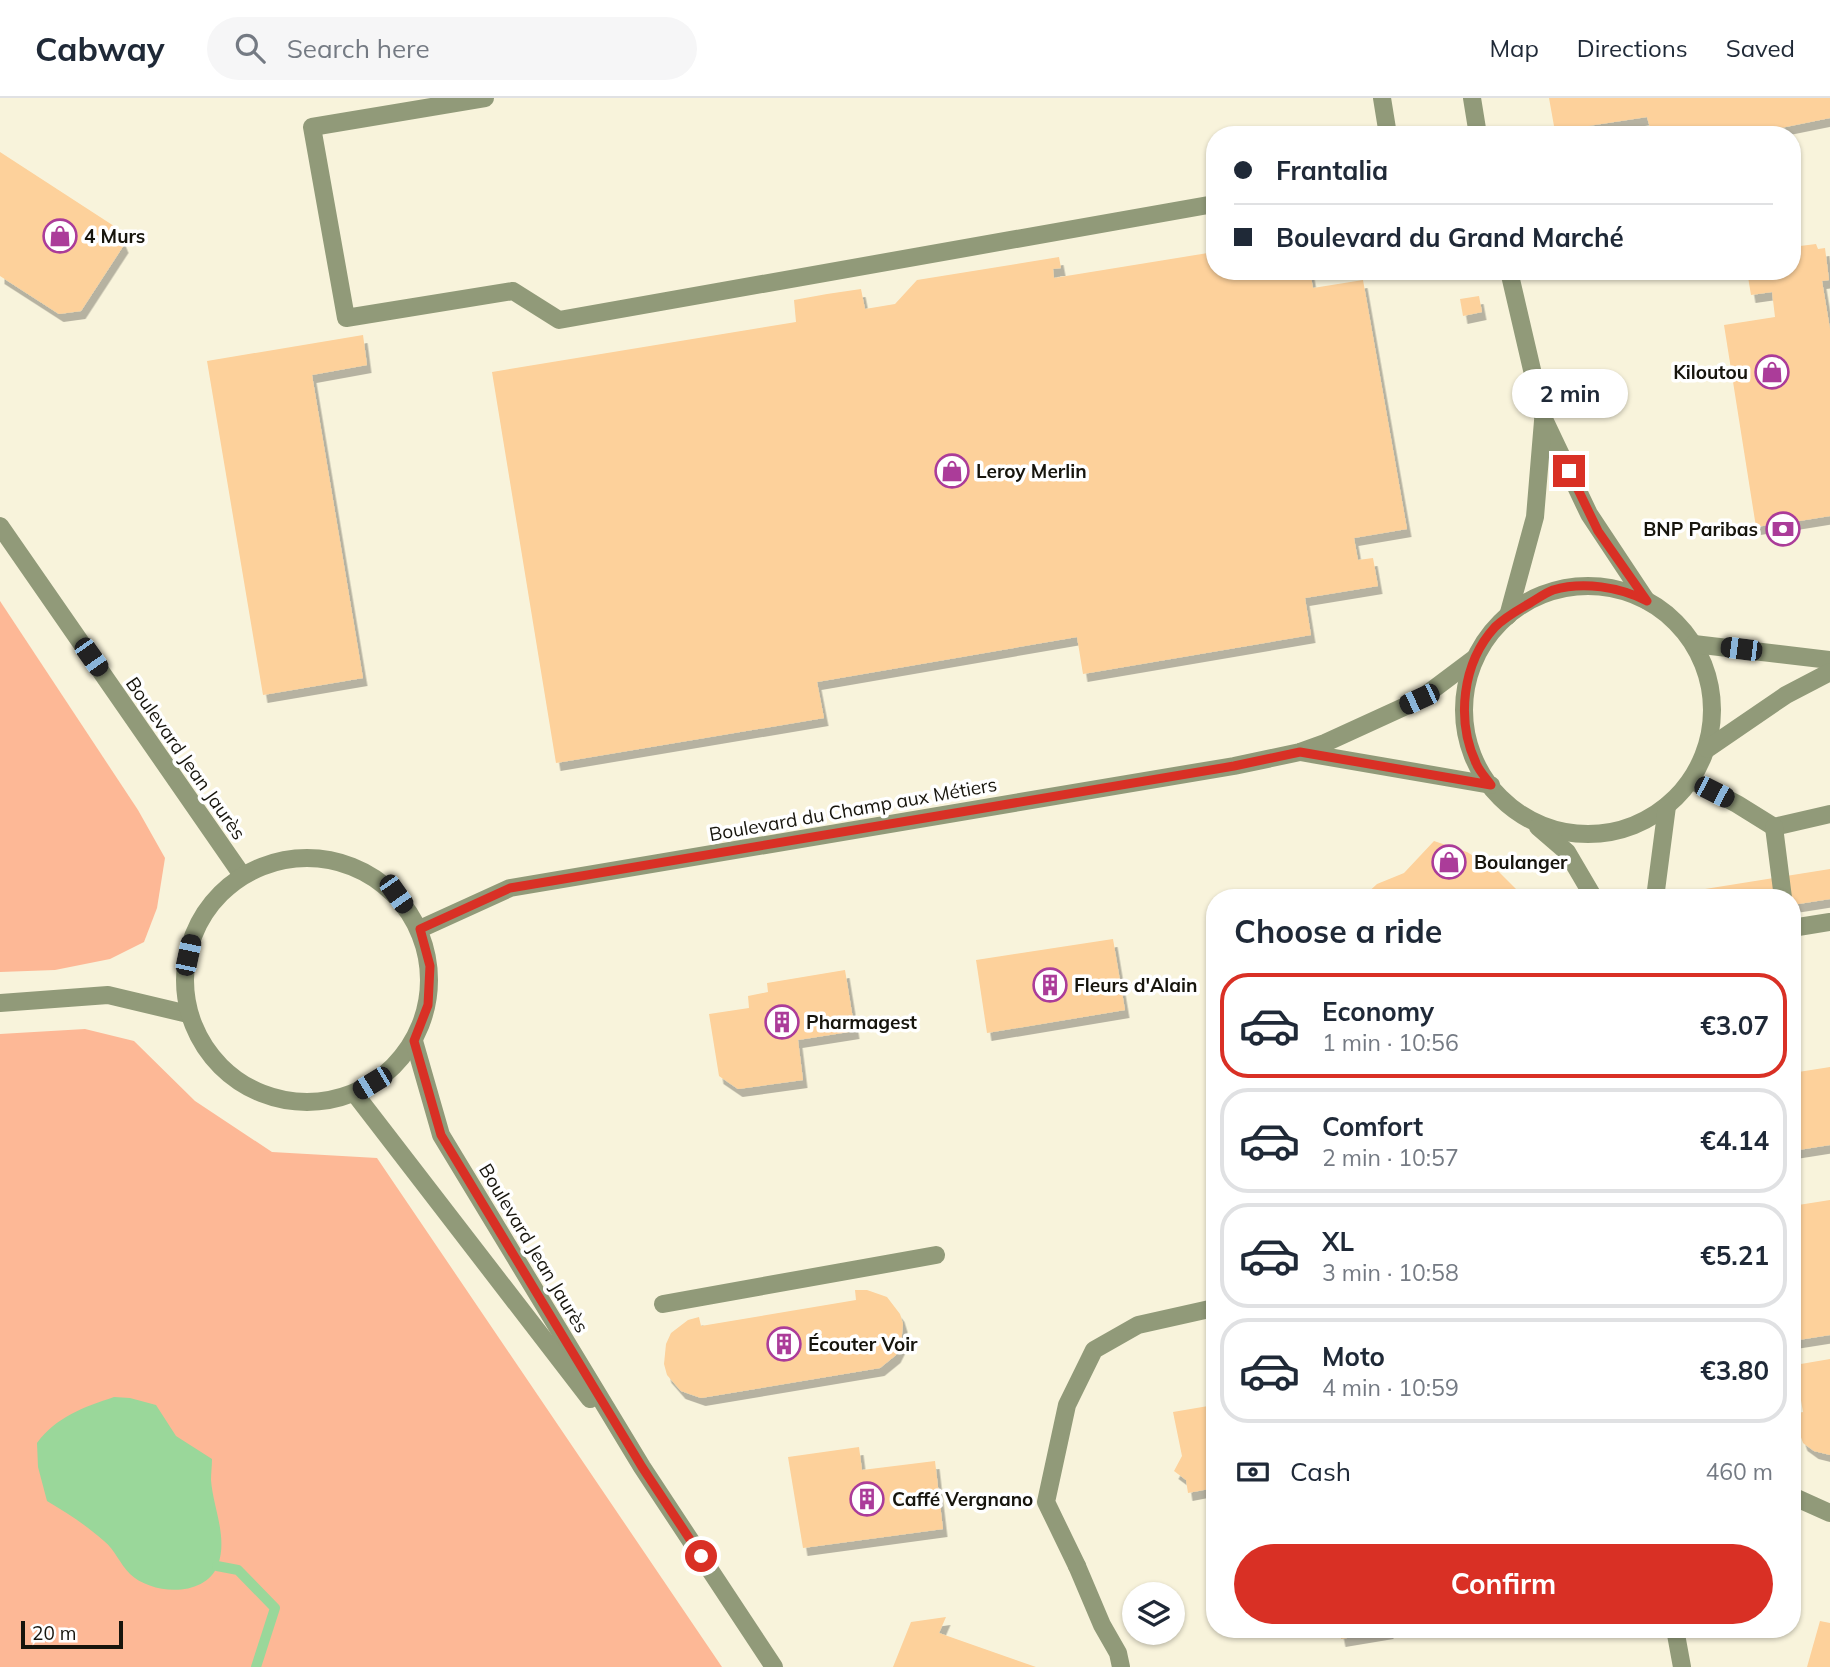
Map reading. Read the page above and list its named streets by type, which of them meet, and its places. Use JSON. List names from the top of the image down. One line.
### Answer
{"streets":{"street":["Boulevard Jean Jaurès","Boulevard du Champ aux Métiers"]},"crossings":[["Boulevard Jean Jaurès","Boulevard du Champ aux Métiers"]],"places":{"shop":["4 Murs","Kiloutou","Leroy Merlin","Boulanger"],"bank":["BNP Paribas"],"building":["Fleurs d'Alain","Pharmagest","Écouter Voir","Caffé Vergnano"]},"scale_bar":"20 m","page":{"header":"Cabway","search":"Search here","nav":["Map","Directions","Saved"],"banner":["Frantalia","Boulevard du Grand Marché"],"bubble":"2 min","heading":"Choose a ride","list":[{"name":"Economy","note":"1 min · 10:56","value":"€3.07"},{"name":"Comfort","note":"2 min · 10:57","value":"€4.14"},{"name":"XL","note":"3 min · 10:58","value":"€5.21"},{"name":"Moto","note":"4 min · 10:59","value":"€3.80"}],"pay":["Cash","460 m"],"buttons":"Confirm","scale":"20 m"}}
